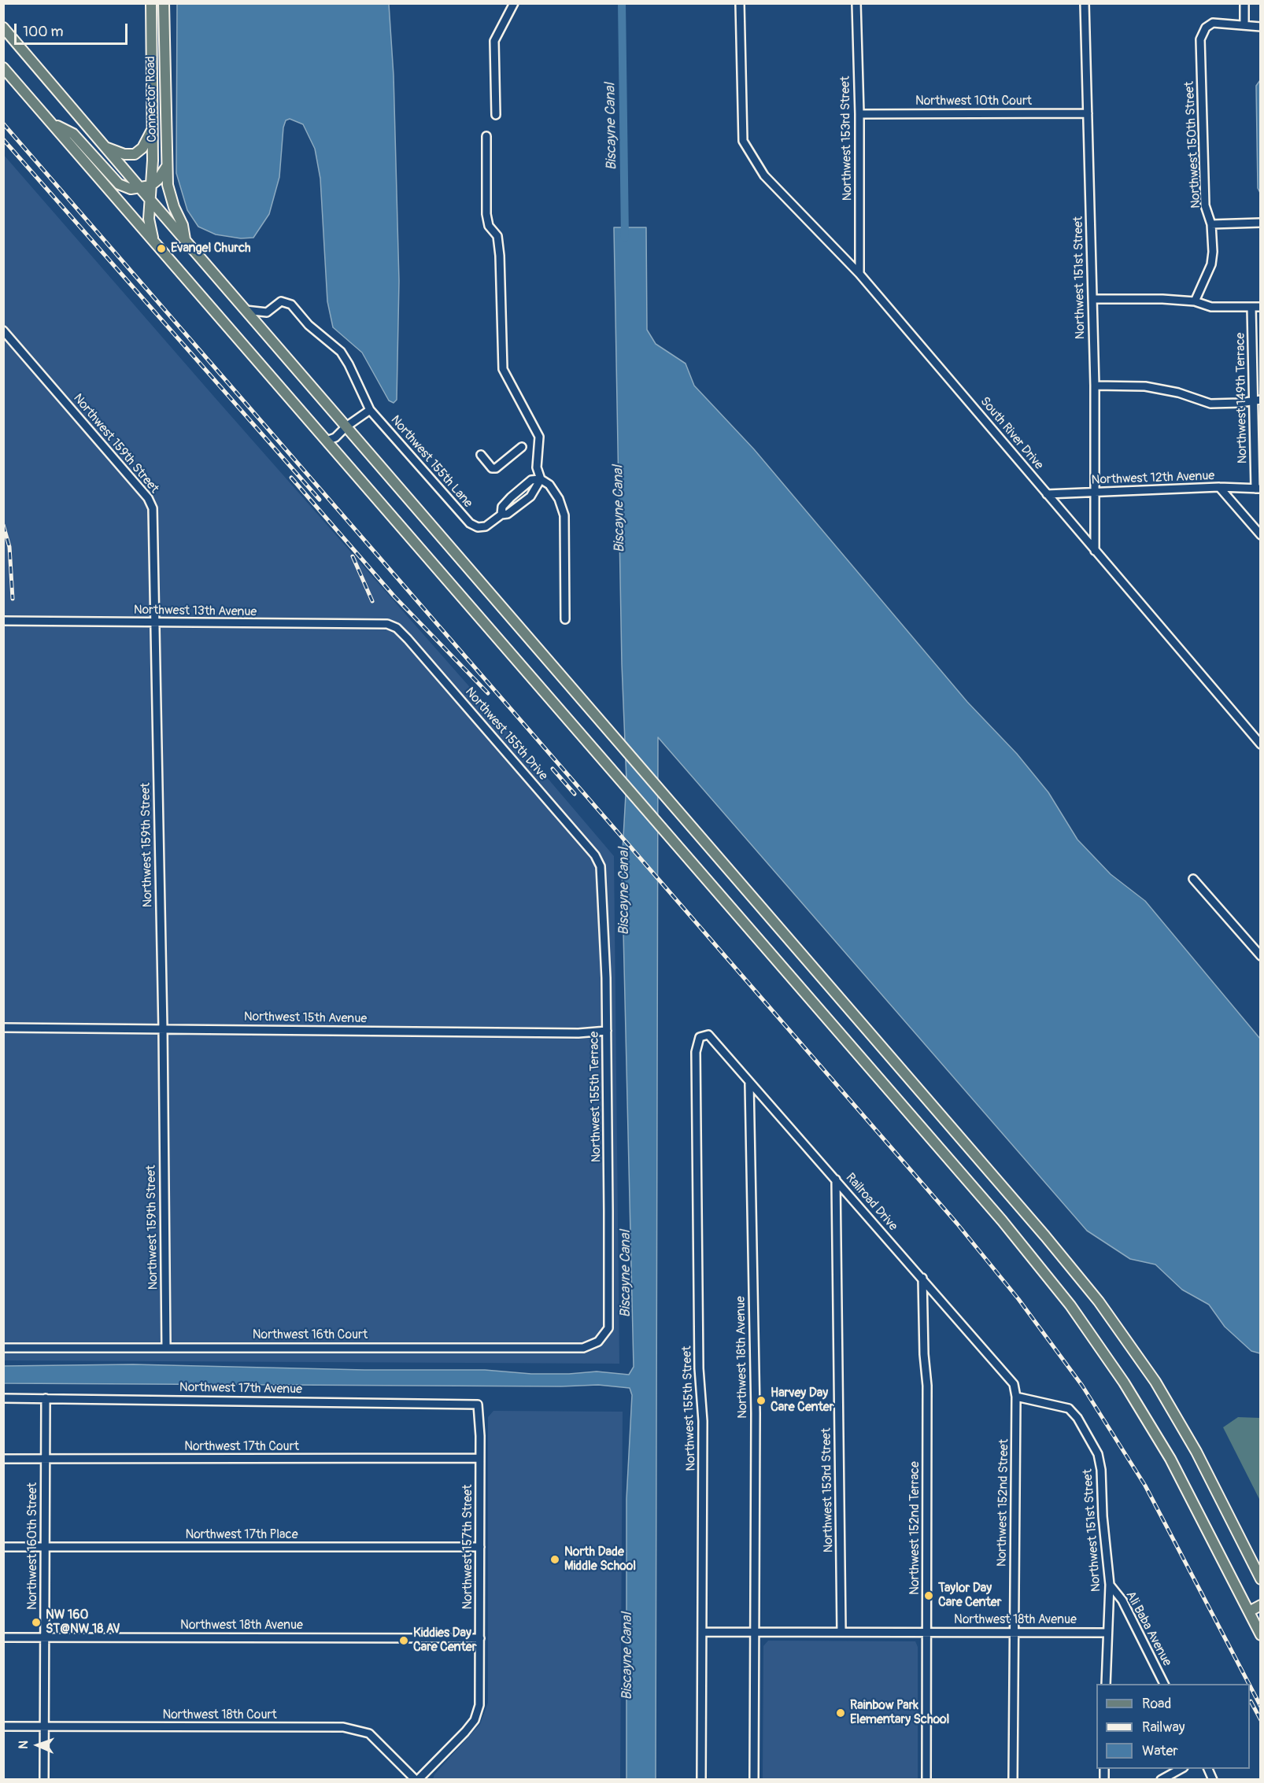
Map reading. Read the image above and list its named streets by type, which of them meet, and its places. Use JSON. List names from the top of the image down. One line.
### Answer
{"streets":{"main road":["Connector Road"],"street":["Northwest 10th Court","Northwest 153rd Street","Northwest 150th Street","Northwest 151st Street","Northwest 149th Terrace","South River Drive","Northwest 159th Street","Northwest 155th Lane","Northwest 12th Avenue","Northwest 13th Avenue","Northwest 155th Drive","Northwest 15th Avenue","Northwest 155th Terrace","Railroad Drive","Northwest 16th Court","Northwest 18th Avenue","Northwest 17th Avenue","Northwest 155th Street","Northwest 17th Court","Northwest 152nd Street","Northwest 152nd Terrace","Northwest 17th Place","Northwest 160th Street","Northwest 157th Street","Ali Baba Avenue","Northwest 18th Court"]},"crossings":[["Northwest 10th Court","Northwest 153rd Street"],["Northwest 10th Court","Northwest 151st Street"],["Northwest 153rd Street","South River Drive"],["Northwest 153rd Street","Railroad Drive"],["Northwest 153rd Street","Northwest 18th Avenue"],["Northwest 151st Street","South River Drive"],["Northwest 151st Street","Northwest 12th Avenue"],["Northwest 151st Street","Railroad Drive"],["Northwest 151st Street","Northwest 18th Avenue"],["Northwest 151st Street","Northwest 152nd Street"],["Northwest 151st Street","Ali Baba Avenue"],["Northwest 149th Terrace","Northwest 12th Avenue"],["South River Drive","Northwest 12th Avenue"],["Northwest 159th Street","Northwest 13th Avenue"],["Northwest 159th Street","Northwest 15th Avenue"],["Northwest 159th Street","Northwest 16th Court"],["Northwest 13th Avenue","Northwest 155th Drive"],["Northwest 155th Drive","Northwest 155th Terrace"],["Northwest 15th Avenue","Northwest 155th Terrace"],["Northwest 155th Terrace","Northwest 16th Court"],["Railroad Drive","Northwest 18th Avenue"],["Railroad Drive","Northwest 155th Street"],["Railroad Drive","Northwest 152nd Street"],["Railroad Drive","Northwest 152nd Terrace"],["Northwest 18th Avenue","Northwest 155th Street"],["Northwest 18th Avenue","Northwest 152nd Street"],["Northwest 18th Avenue","Northwest 152nd Terrace"],["Northwest 18th Avenue","Northwest 160th Street"],["Northwest 18th Avenue","Northwest 157th Street"],["Northwest 17th Avenue","Northwest 160th Street"],["Northwest 17th Avenue","Northwest 157th Street"],["Northwest 17th Court","Northwest 160th Street"],["Northwest 17th Court","Northwest 157th Street"],["Northwest 17th Place","Northwest 160th Street"],["Northwest 17th Place","Northwest 157th Street"],["Northwest 160th Street","Northwest 18th Court"],["Northwest 157th Street","Northwest 18th Court"]],"water":["Biscayne Canal"],"places":["Evangel Church","Harvey Day Care Center","North Dade Middle School","Taylor Day Care Center","NW 160 ST@NW 18 AV","Kiddies Day Care Center","Rainbow Park Elementary School"],"legend":["Road","Railway","Water"],"scale_bar":"100 m","north":"left"}
